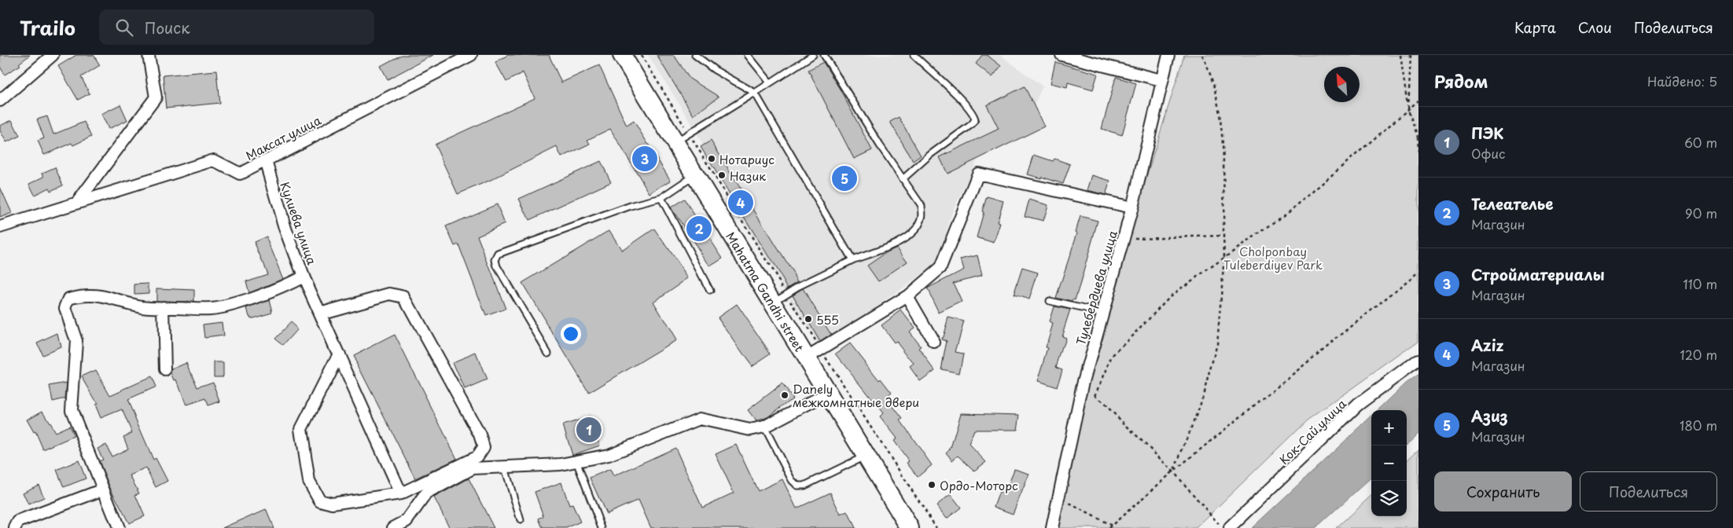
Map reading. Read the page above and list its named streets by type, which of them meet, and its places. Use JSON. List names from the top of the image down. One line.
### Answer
{"streets":{"main road":["Mahatma Gandhi street"],"street":["Максат улица","Кулиева улица","Тулебердиева улица","Кок-Сай улица"]},"crossings":[["Максат улица","Кулиева улица"]],"parks":["Cholponbay Tuleberdiyev Park"],"places":["Нотариус","Назик","555","Danely межкомнатные двери","Ордо-Моторс"],"north":"top left","page":{"header":"Trailo","search":"Поиск","nav":["Карта","Слои","Поделиться"],"heading":["Рядом","Найдено: 5"],"list":[{"mark":"1","name":"ПЭК","note":"Офис","value":"60 m"},{"mark":"2","name":"Телеателье","note":"Магазин","value":"90 m"},{"mark":"3","name":"Стройматериалы","note":"Магазин","value":"110 m"},{"mark":"4","name":"Aziz","note":"Магазин","value":"120 m"},{"mark":"5","name":"Азиз","note":"Магазин","value":"180 m"}],"pins":["3","5","4","2","1"],"map_buttons":["+","−"],"buttons":["Сохранить","Поделиться"]}}
